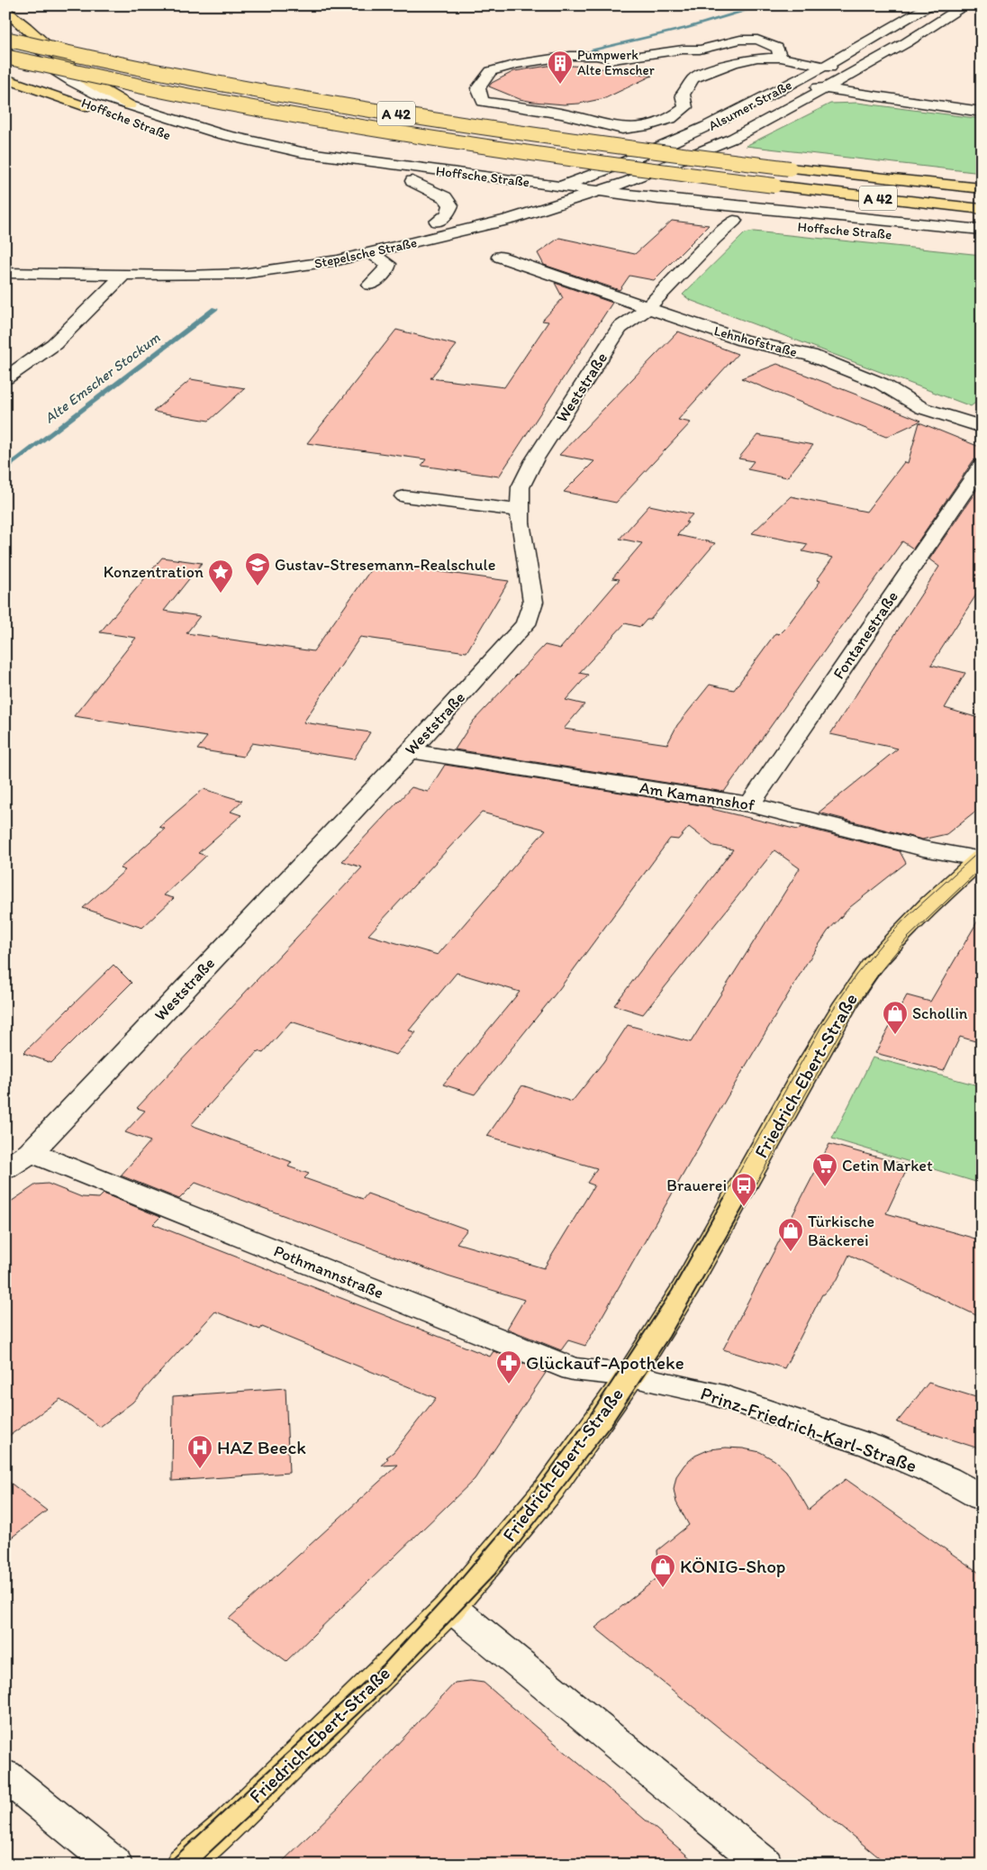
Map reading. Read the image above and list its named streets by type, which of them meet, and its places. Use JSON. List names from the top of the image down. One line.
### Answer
{"streets":{"main road":["A 42","Friedrich-Ebert-Straße"],"street":["Alsumer Straße","Hoffsche Straße","Stepelsche Straße","Lehnhofstraße","Weststraße","Fontanestraße","Am Kamannshof","Pothmannstraße","Prinz-Friedrich-Karl-Straße"]},"crossings":[["Alsumer Straße","Hoffsche Straße"],["Alsumer Straße","Stepelsche Straße"],["A 42","Hoffsche Straße"],["Hoffsche Straße","Stepelsche Straße"],["Hoffsche Straße","Weststraße"],["Lehnhofstraße","Weststraße"],["Weststraße","Am Kamannshof"],["Weststraße","Pothmannstraße"],["Fontanestraße","Am Kamannshof"],["Am Kamannshof","Friedrich-Ebert-Straße"],["Friedrich-Ebert-Straße","Pothmannstraße"],["Friedrich-Ebert-Straße","Prinz-Friedrich-Karl-Straße"],["Pothmannstraße","Prinz-Friedrich-Karl-Straße"]],"water":["Alte Emscher Stockum"],"places":{"building":["Pumpwerk Alte Emscher"],"school or university":["Gustav-Stresemann-Realschule"],"place":["Konzentration"],"shop":["Schollin","Türkische Bäckerei","KÖNIG-Shop"],"supermarket":["Cetin Market"],"bus stop":["Brauerei"],"pharmacy":["Glückauf-Apotheke"],"hospital":["HAZ Beeck"]}}
